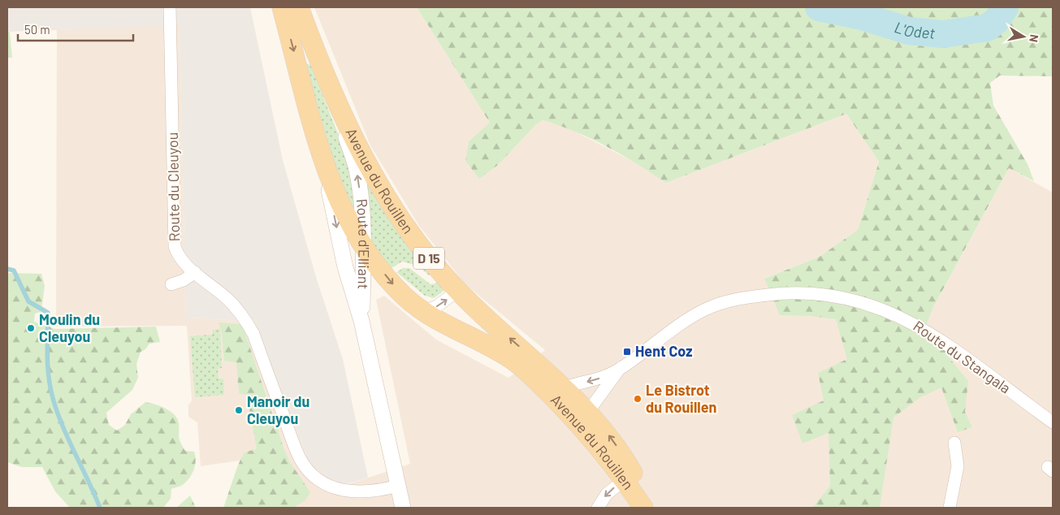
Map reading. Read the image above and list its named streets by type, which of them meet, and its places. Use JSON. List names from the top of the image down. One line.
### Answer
{"streets":{"main road":["Avenue du Rouillen","D 15"],"street":["Route du Cleuyou","Route d'Elliant","Route du Stangala"]},"crossings":[["Avenue du Rouillen","Route d'Elliant"],["Avenue du Rouillen","Route du Stangala"],["Route du Cleuyou","Route d'Elliant"]],"water":["L'Odet"],"places":{"other":["Moulin du Cleuyou","Le Bistrot du Rouillen","Manoir du Cleuyou"],"transit":["Hent Coz"]},"scale_bar":"50 m","north":"right"}
